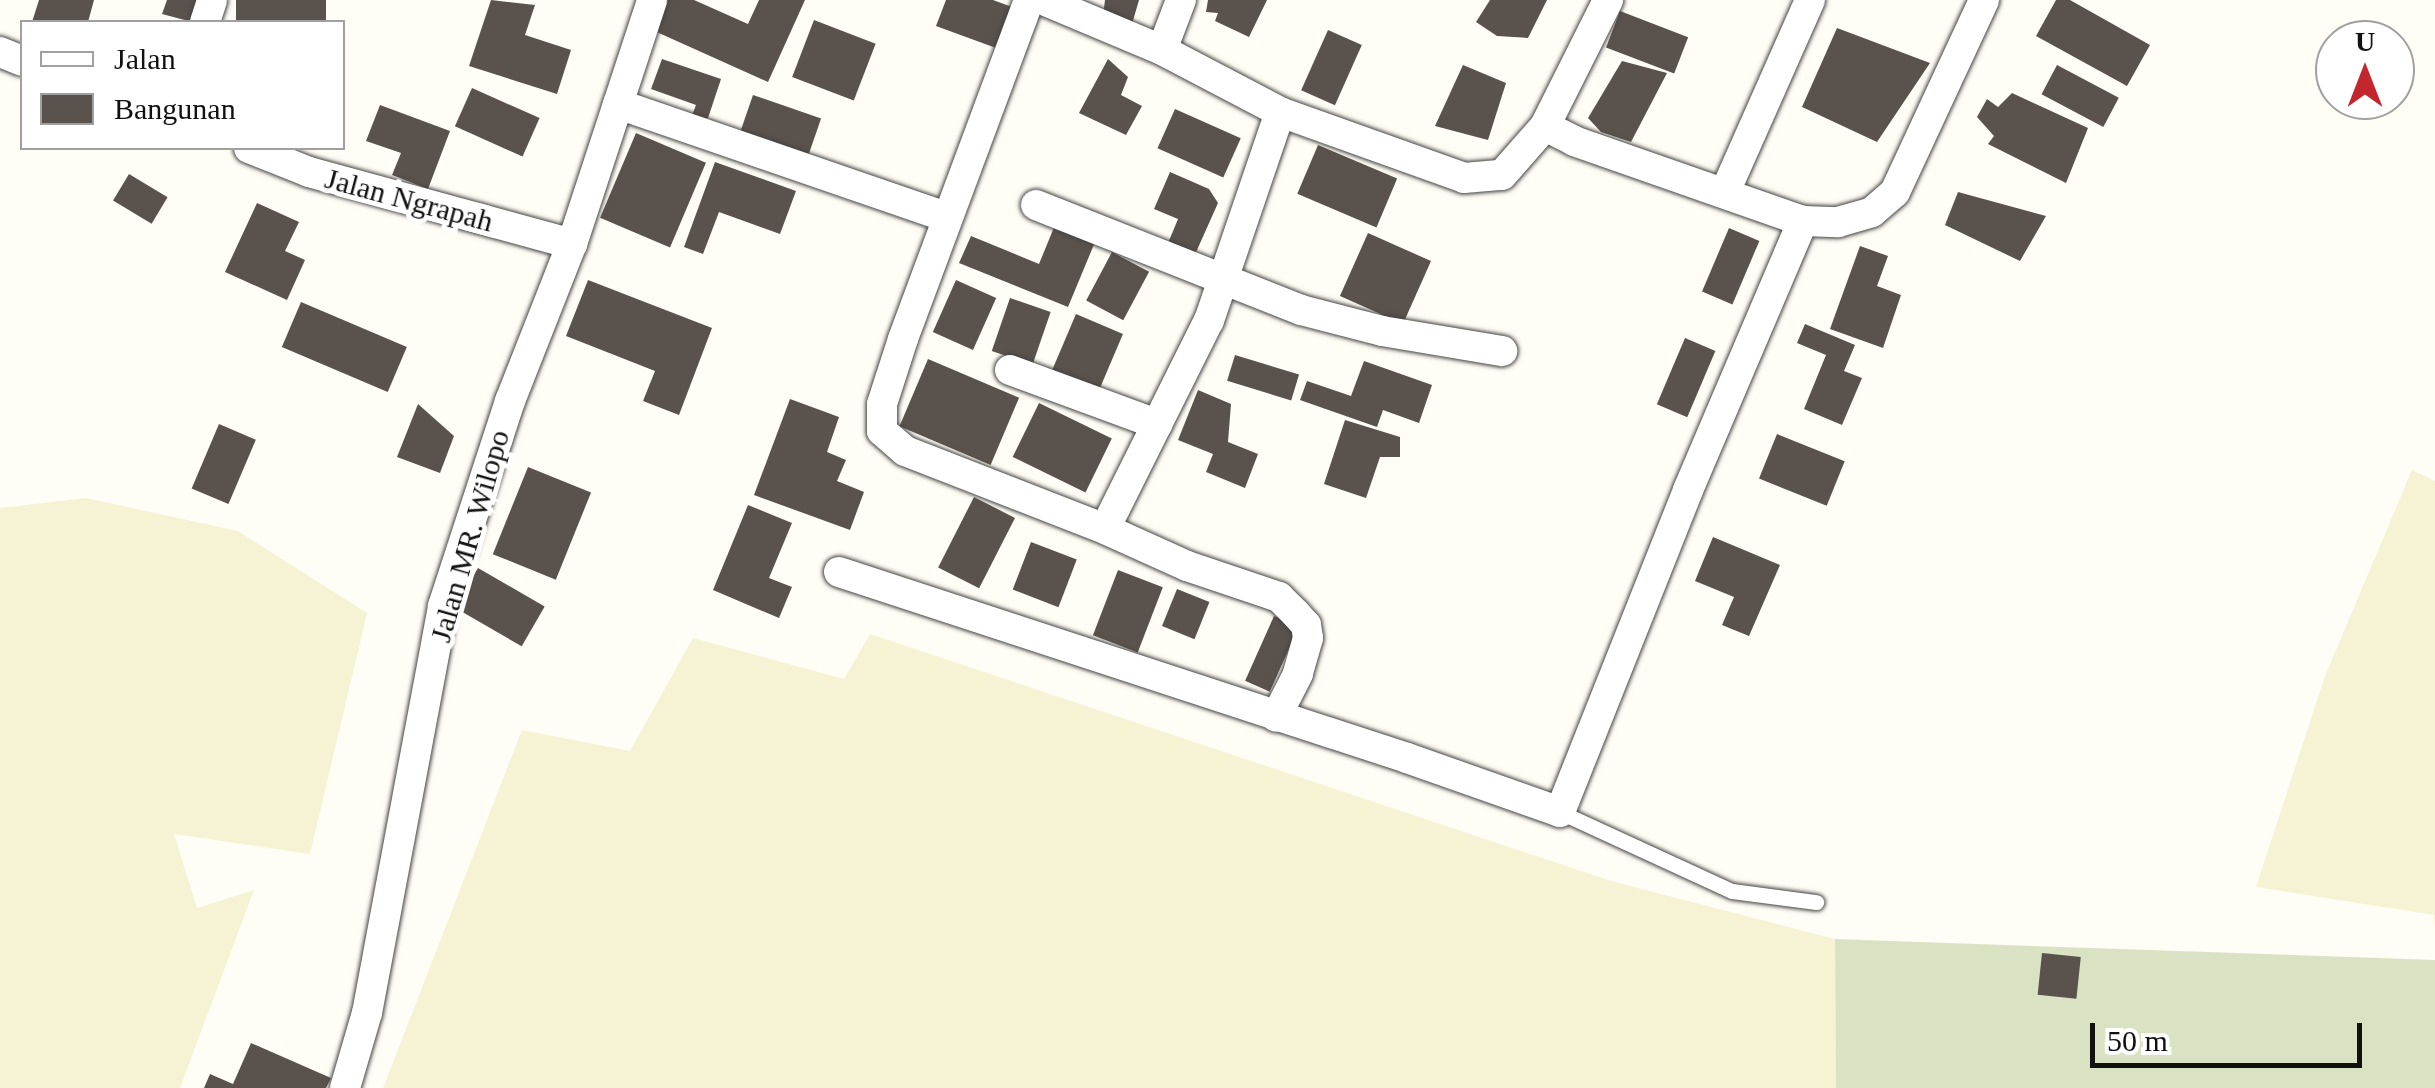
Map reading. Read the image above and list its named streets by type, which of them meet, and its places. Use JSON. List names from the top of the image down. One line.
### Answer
{"streets":{"street":["Jalan Ngrapah","Jalan MR. Wilopo"]},"crossings":[["Jalan Ngrapah","Jalan MR. Wilopo"]],"legend":["Jalan","Bangunan"],"scale_bar":"50 m","north":"top"}
